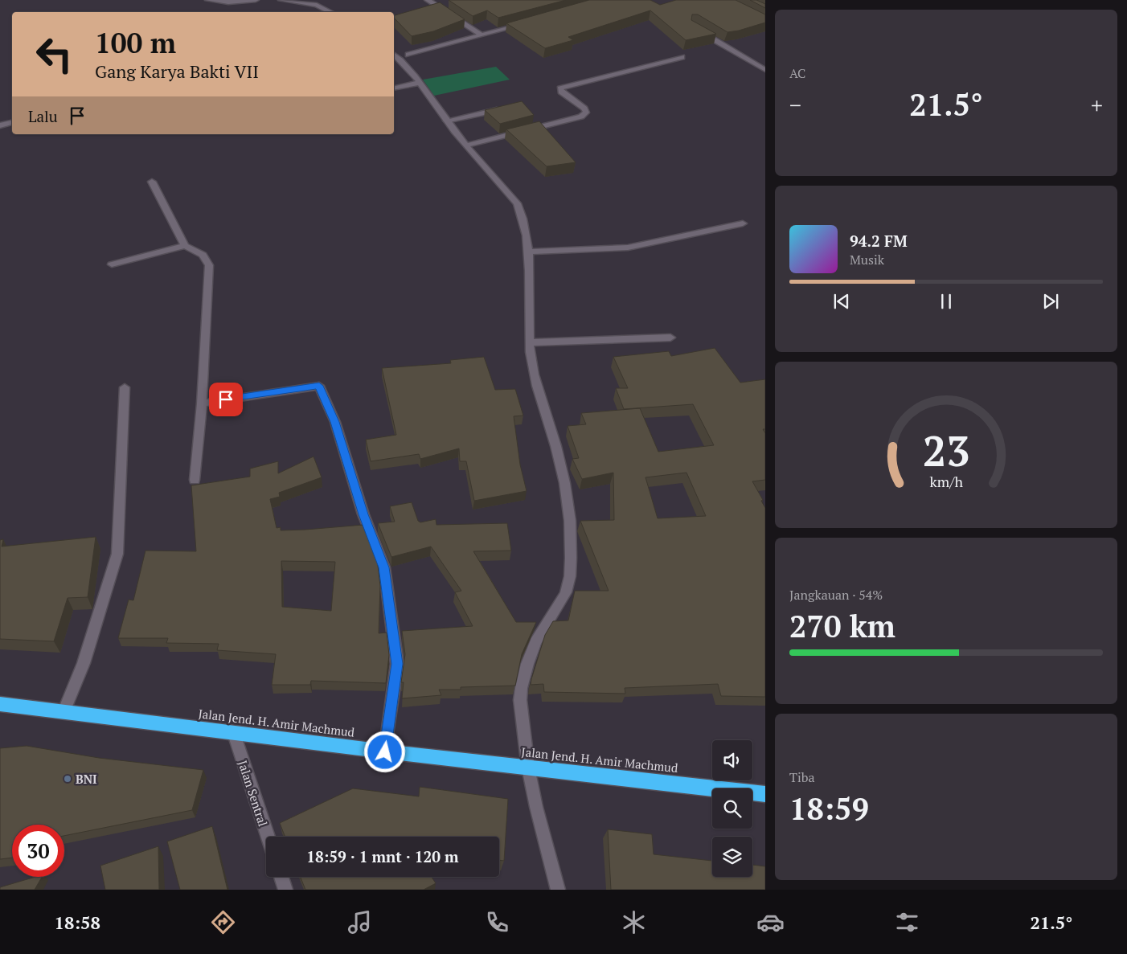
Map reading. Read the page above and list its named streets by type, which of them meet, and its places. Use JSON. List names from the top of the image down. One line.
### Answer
{"streets":{"highway":["Jalan Jend. H. Amir Machmud"],"street":["Jalan Sentral"]},"crossings":[["Jalan Jend. H. Amir Machmud","Jalan Sentral"]],"places":["BNI"],"page":{"tile":["AC",["Jangkauan · 54%","270 km"],["Tiba","18:59"]],"turn":["100 m","Gang Karya Bakti VII"],"heat":["−","21.5°","+"],"then":"Lalu","song":["94.2 FM","Musik"],"limit":"30","trip":"18:59 · 1 mnt · 120 m","tabs":["18:58","21.5°"],"gauge":["23","km/h"]}}
